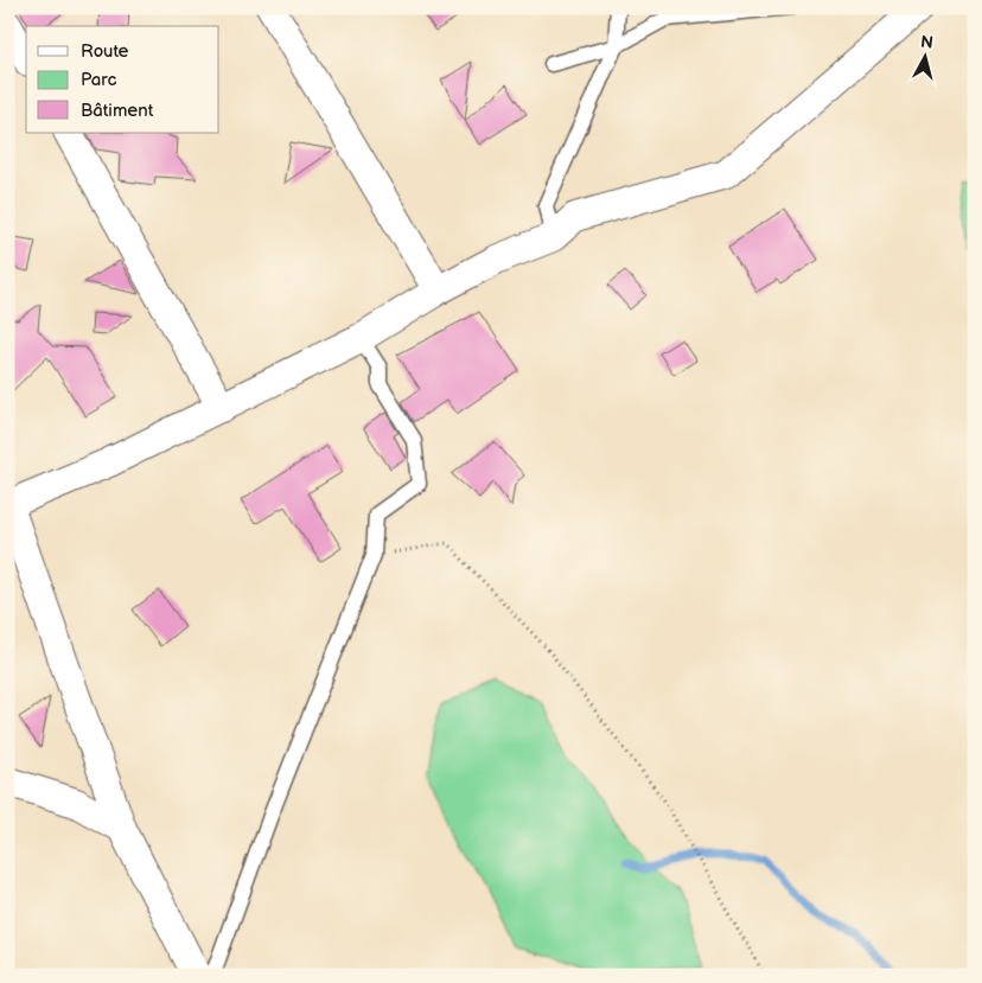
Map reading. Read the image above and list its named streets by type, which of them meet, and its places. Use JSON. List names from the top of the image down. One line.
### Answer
{"legend":["Route","Parc","Bâtiment"],"north":"top"}
